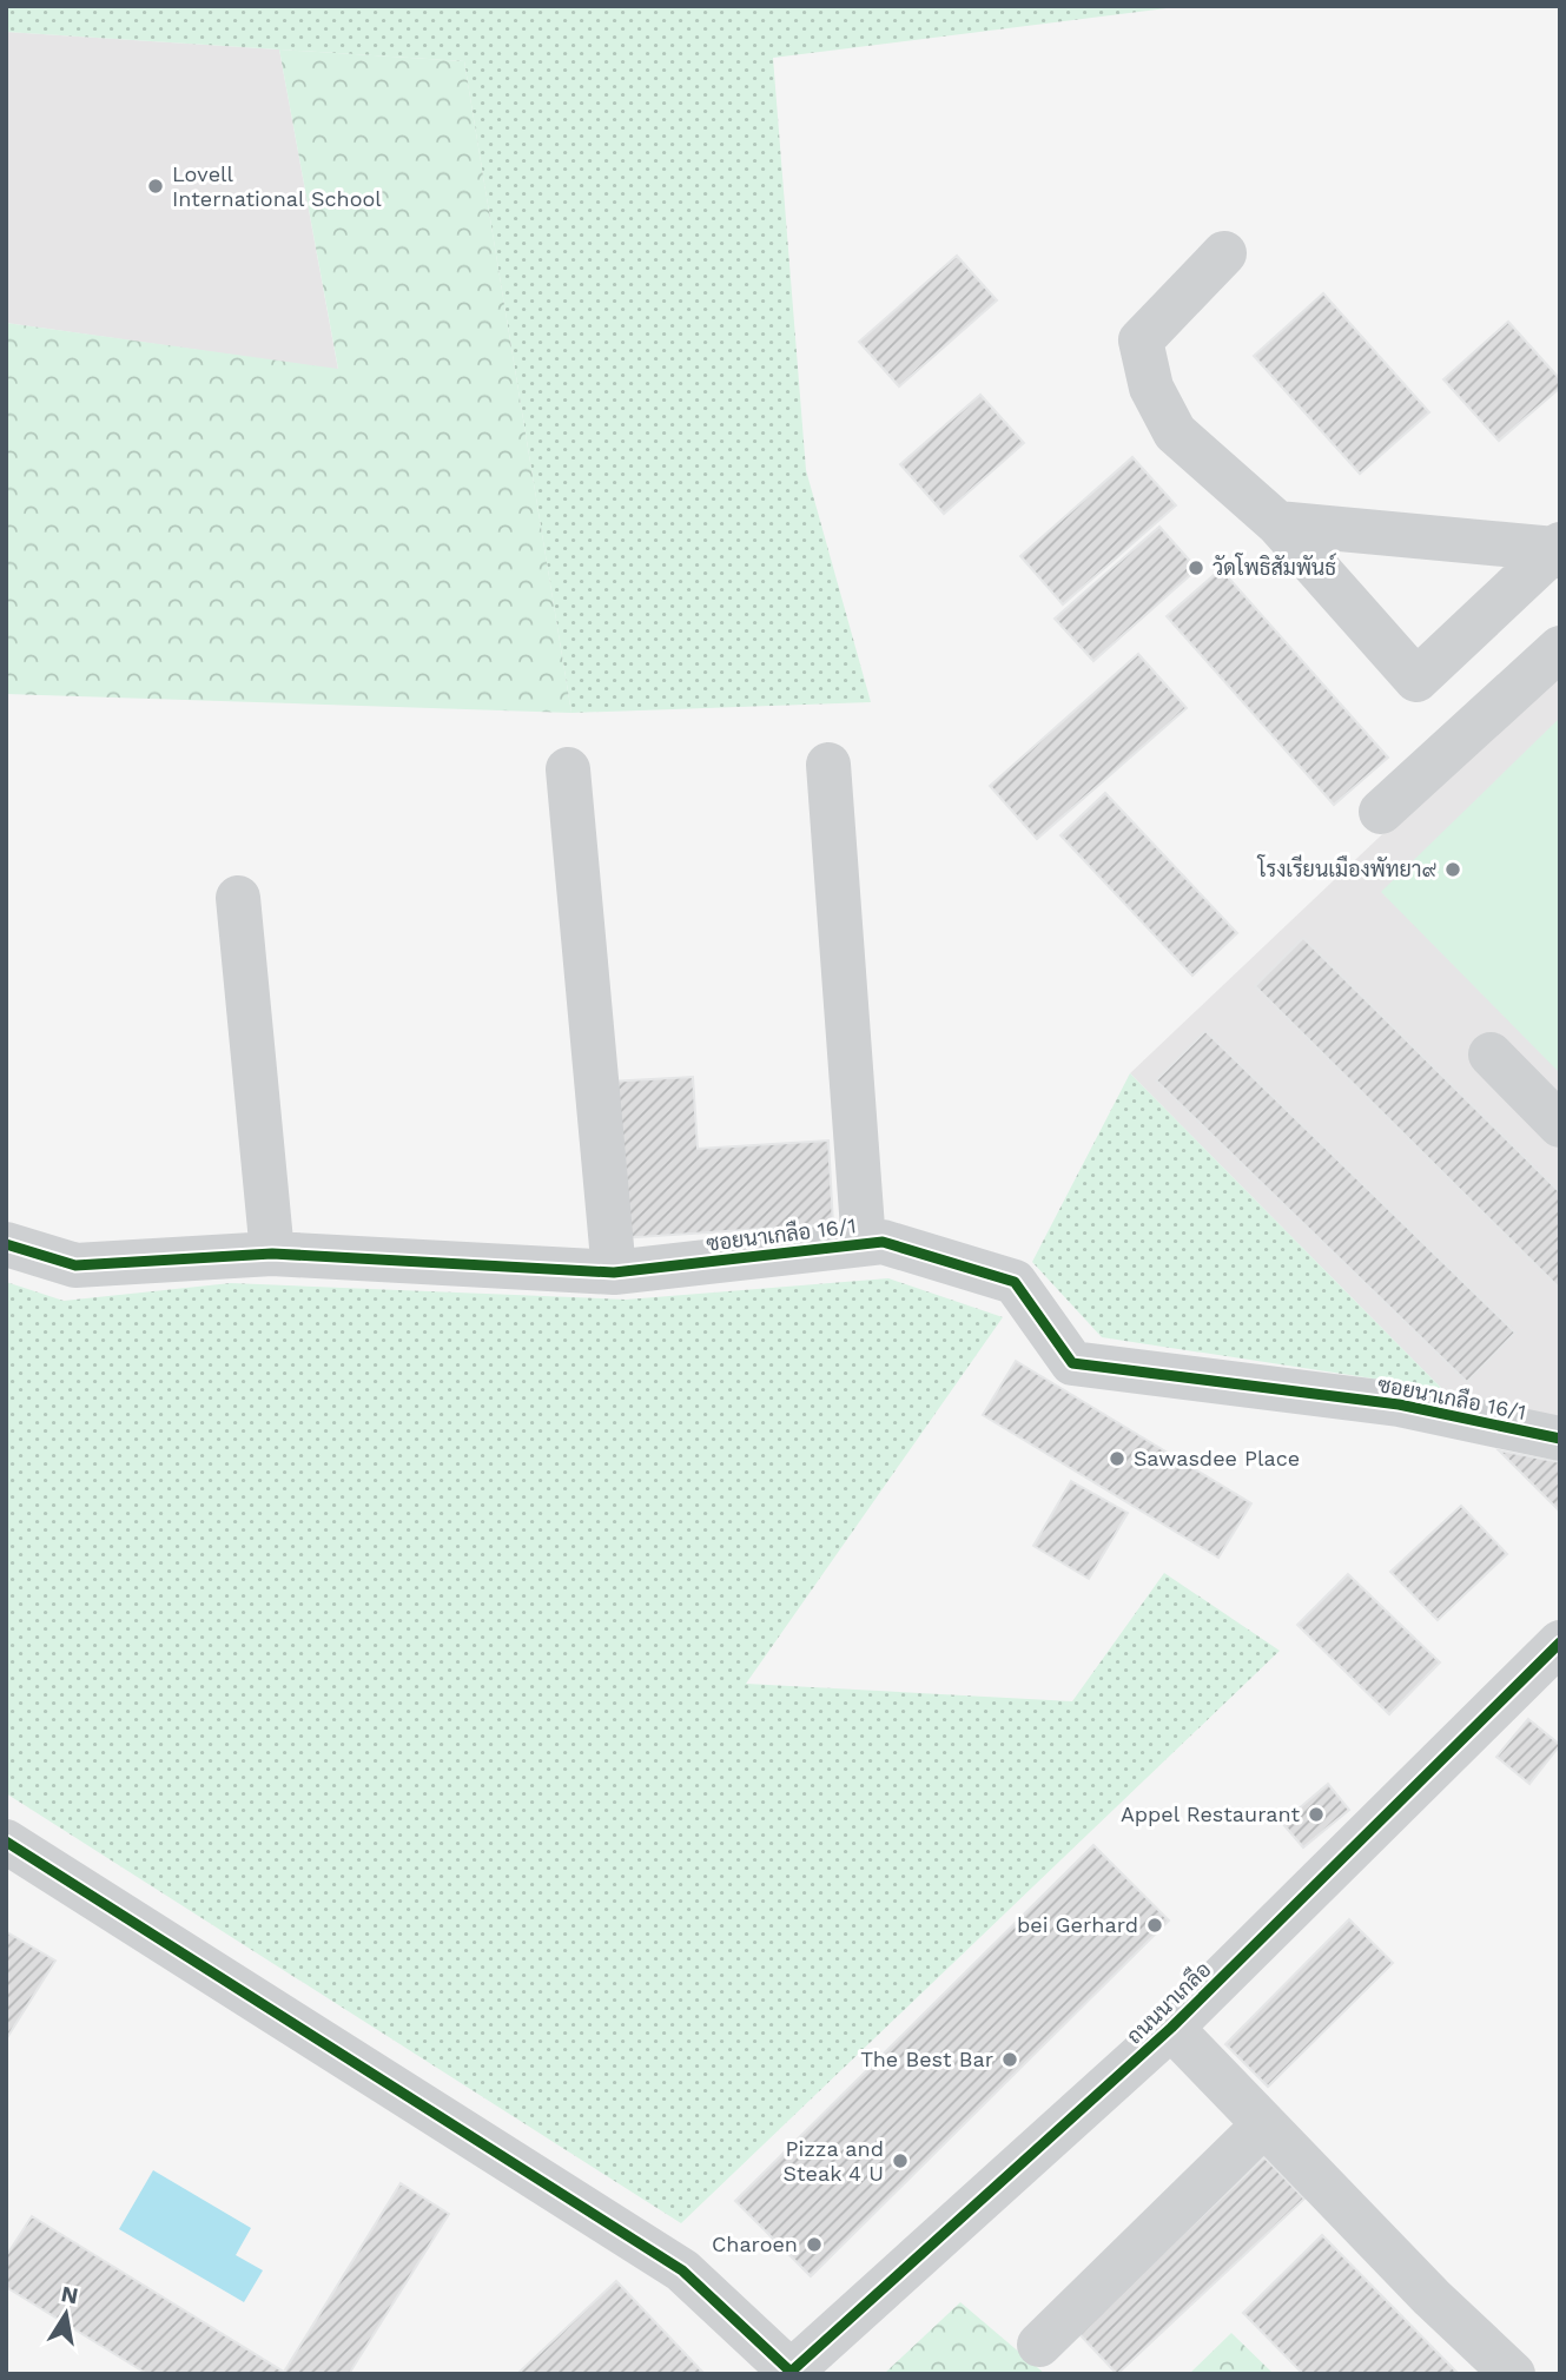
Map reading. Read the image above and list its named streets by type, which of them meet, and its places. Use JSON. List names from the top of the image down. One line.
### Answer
{"streets":{"street":["ซอยนาเกลือ 16/1","ถนนนาเกลือ"]},"places":["Lovell International School","วัดโพธิสัมพันธ์","โรงเรียนเมืองพัทยา๙","Sawasdee Place","Appel Restaurant","bei Gerhard","The Best Bar","Pizza and Steak 4 U","Charoen"],"north":"top"}
